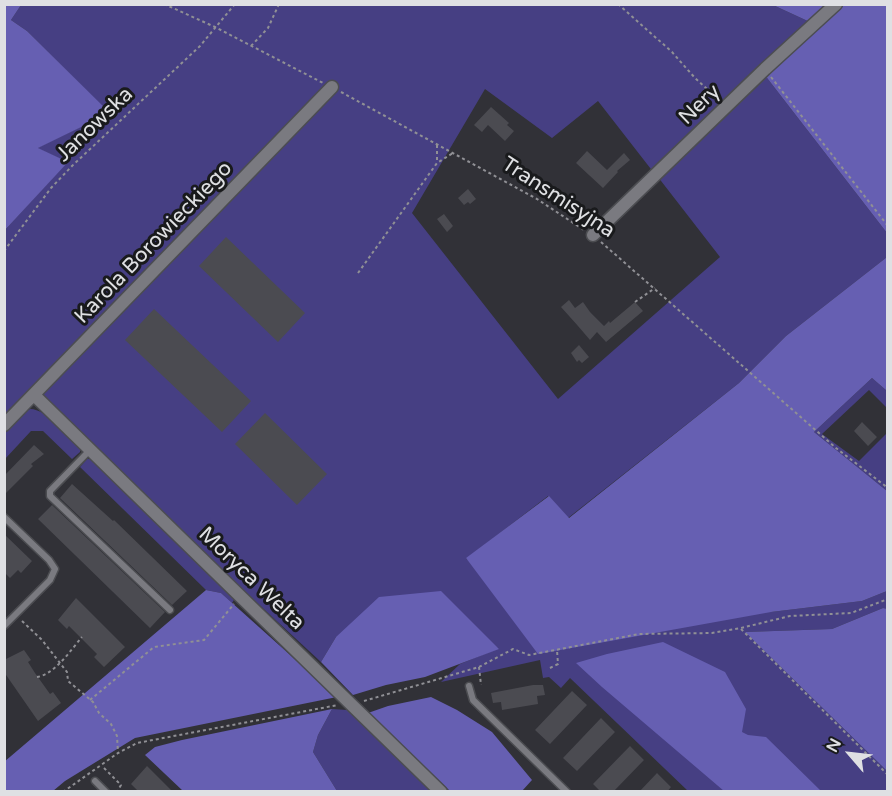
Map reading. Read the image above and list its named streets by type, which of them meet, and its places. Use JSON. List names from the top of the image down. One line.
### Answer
{"streets":{"street":["Nery","Karola Borowieckiego","Moryca Welta"],"path":["Janowska","Transmisyjna"]},"crossings":[["Nery","Transmisyjna"],["Janowska","Transmisyjna"],["Transmisyjna","Karola Borowieckiego"],["Karola Borowieckiego","Moryca Welta"]],"north":"top left"}
